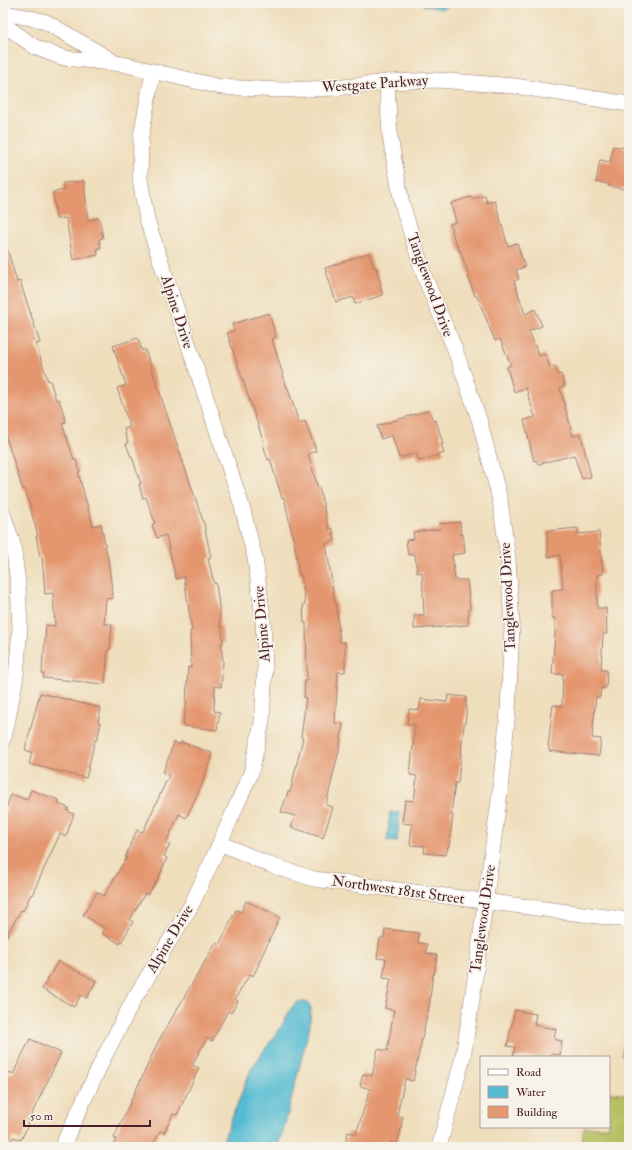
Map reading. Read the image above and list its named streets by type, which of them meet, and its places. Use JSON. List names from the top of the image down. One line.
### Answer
{"streets":{"street":["Westgate Parkway","Tanglewood Drive","Alpine Drive","Northwest 181st Street"]},"crossings":[["Westgate Parkway","Tanglewood Drive"],["Westgate Parkway","Alpine Drive"],["Tanglewood Drive","Northwest 181st Street"],["Alpine Drive","Northwest 181st Street"]],"legend":["Road","Water","Building"],"scale_bar":"50 m"}
